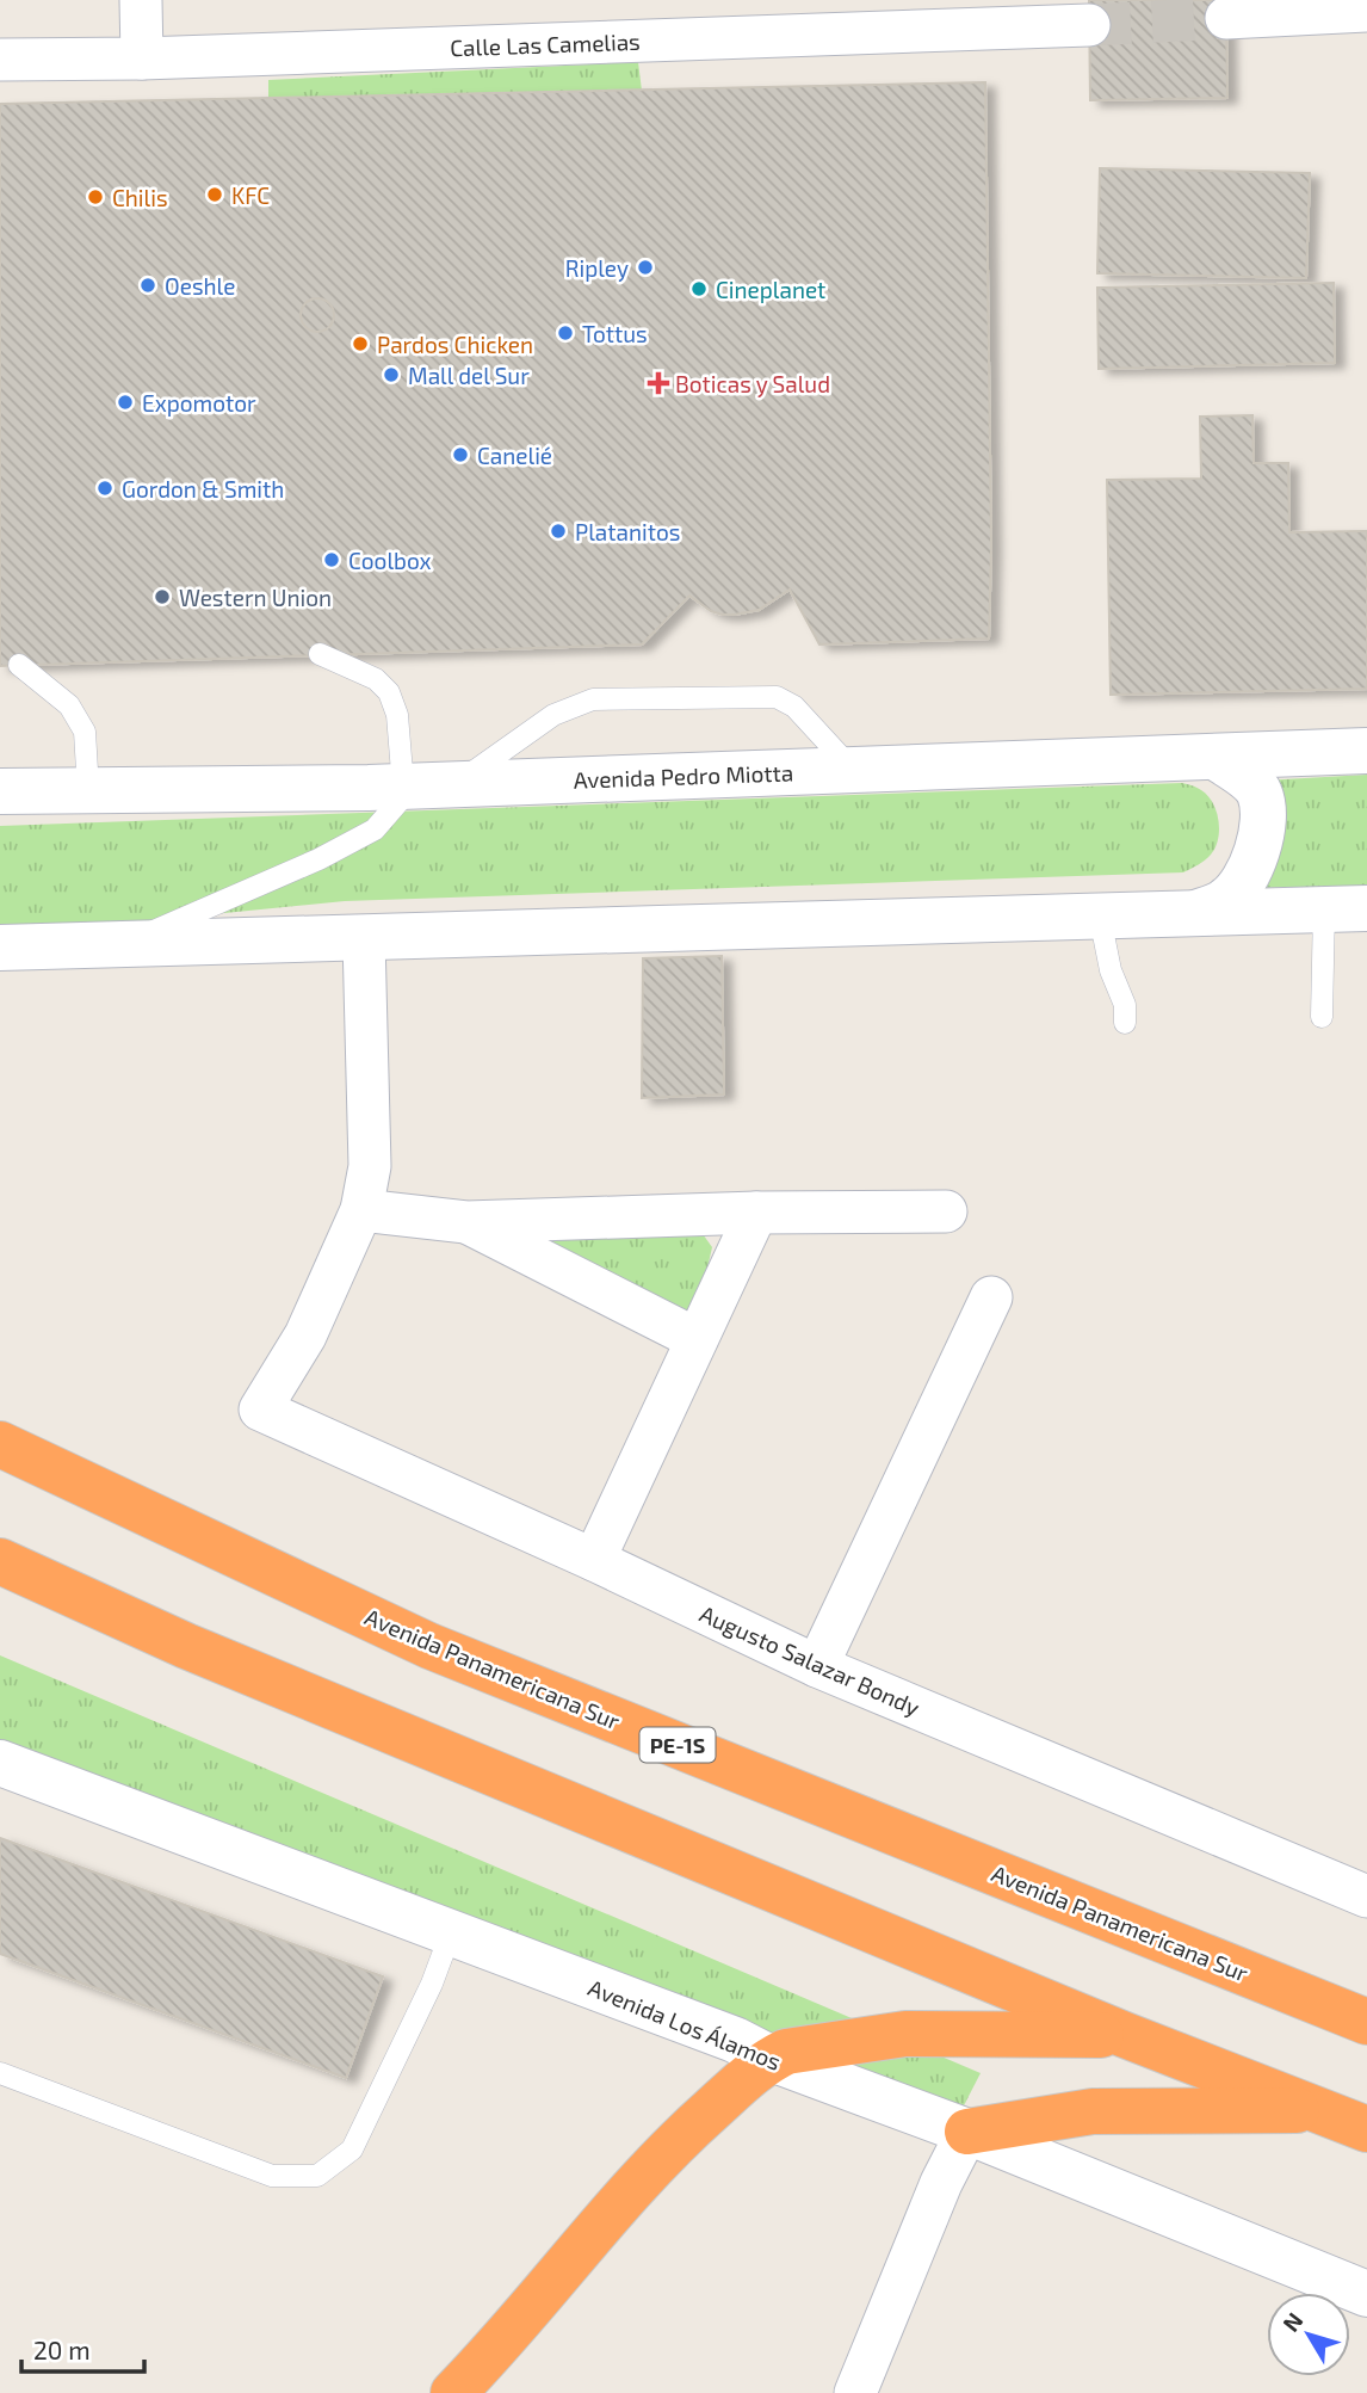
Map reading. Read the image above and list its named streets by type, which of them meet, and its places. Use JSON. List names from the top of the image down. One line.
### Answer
{"streets":{"highway":["Avenida Panamericana Sur","PE-1S"],"main road":["Avenida Pedro Miotta","Avenida Los Álamos"],"street":["Calle Las Camelias","Augusto Salazar Bondy"]},"places":{"other":["KFC","Chilis","Ripley","Oeshle","Cineplanet","Tottus","Pardos Chicken","Mall del Sur","Expomotor","Canelié","Gordon & Smith","Platanitos","Coolbox","Western Union"],"health":["Boticas y Salud"]},"scale_bar":"20 m","north":"top left"}
